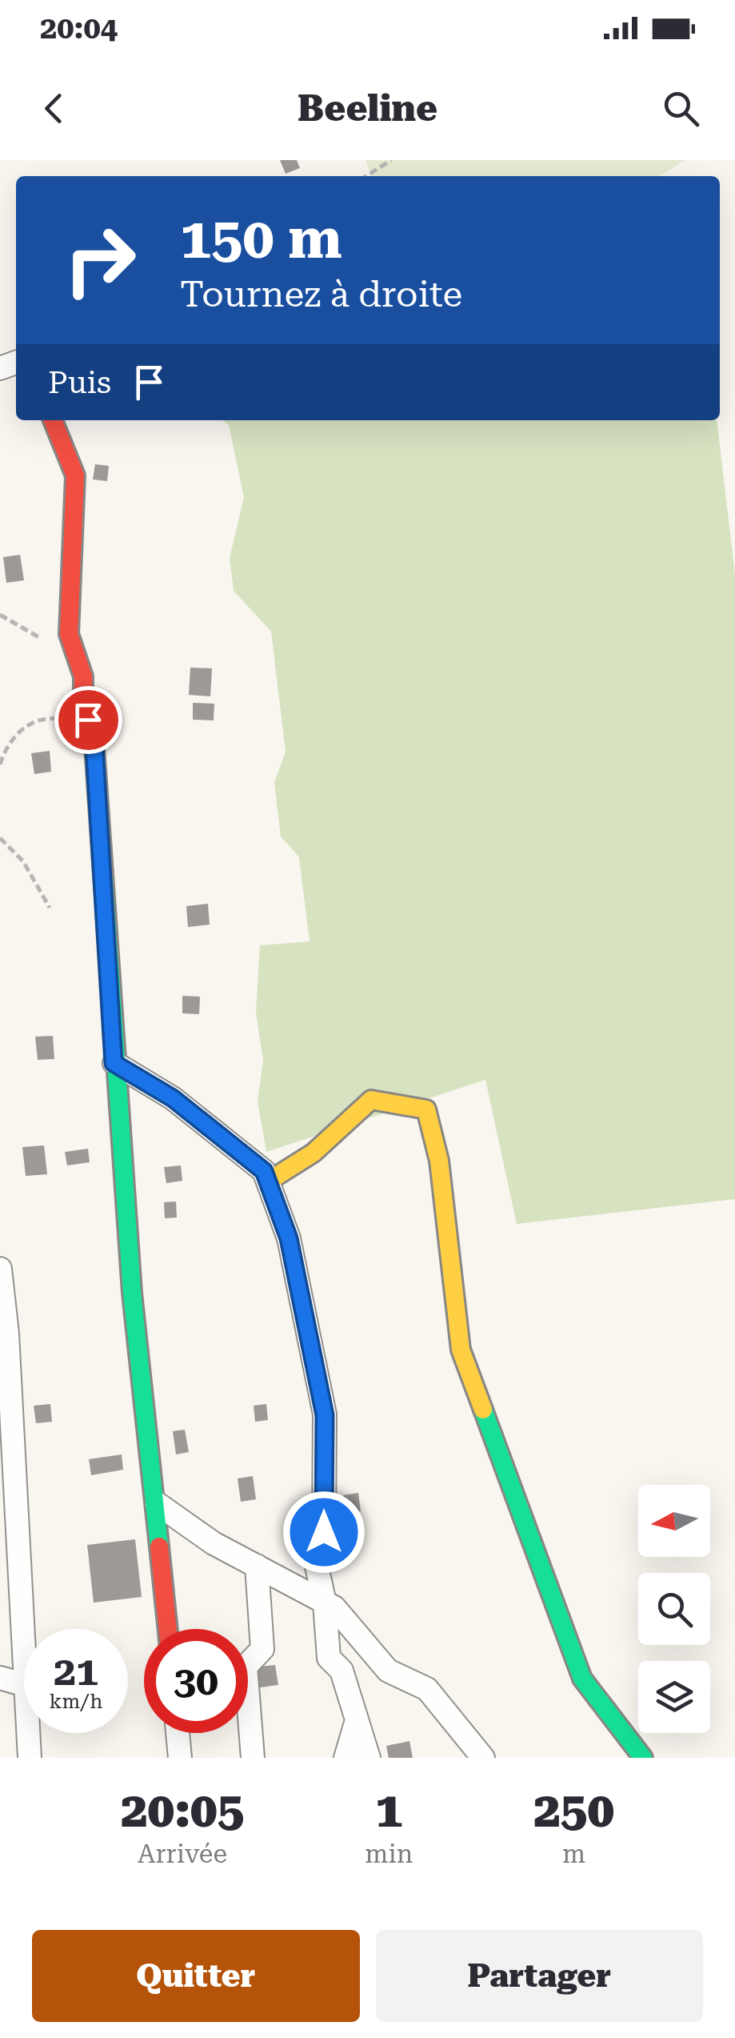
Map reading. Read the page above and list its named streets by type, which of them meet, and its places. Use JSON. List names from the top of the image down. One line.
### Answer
{"north":"left","page":{"status":"20:04","header":"Beeline","turn":["150 m","Tournez à droite"],"then":"Puis","speed":"21 km/h","limit":"30","eta":["20:05","Arrivée","1","min","250","m"],"buttons":["Quitter","Partager"]}}
